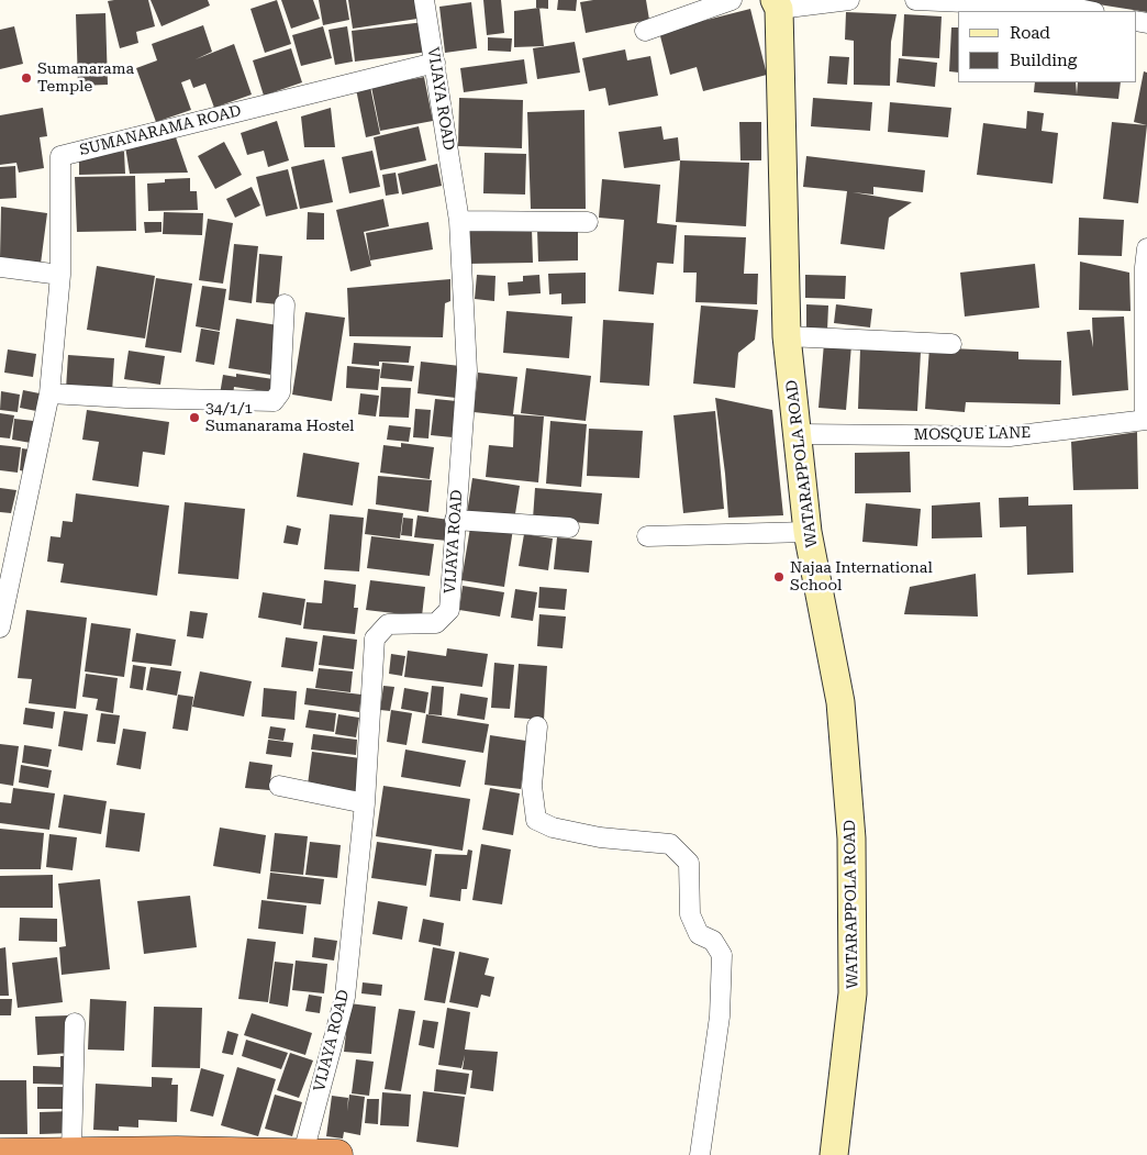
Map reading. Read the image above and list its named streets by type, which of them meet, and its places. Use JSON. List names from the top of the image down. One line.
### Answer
{"streets":{"street":["VIJAYA ROAD","SUMANARAMA ROAD","MOSQUE LANE","WATARAPPOLA ROAD"]},"crossings":[["VIJAYA ROAD","SUMANARAMA ROAD"],["MOSQUE LANE","WATARAPPOLA ROAD"]],"places":["Sumanarama Temple","34/1/1 Sumanarama Hostel","Najaa International School"],"legend":["Road","Building"]}
